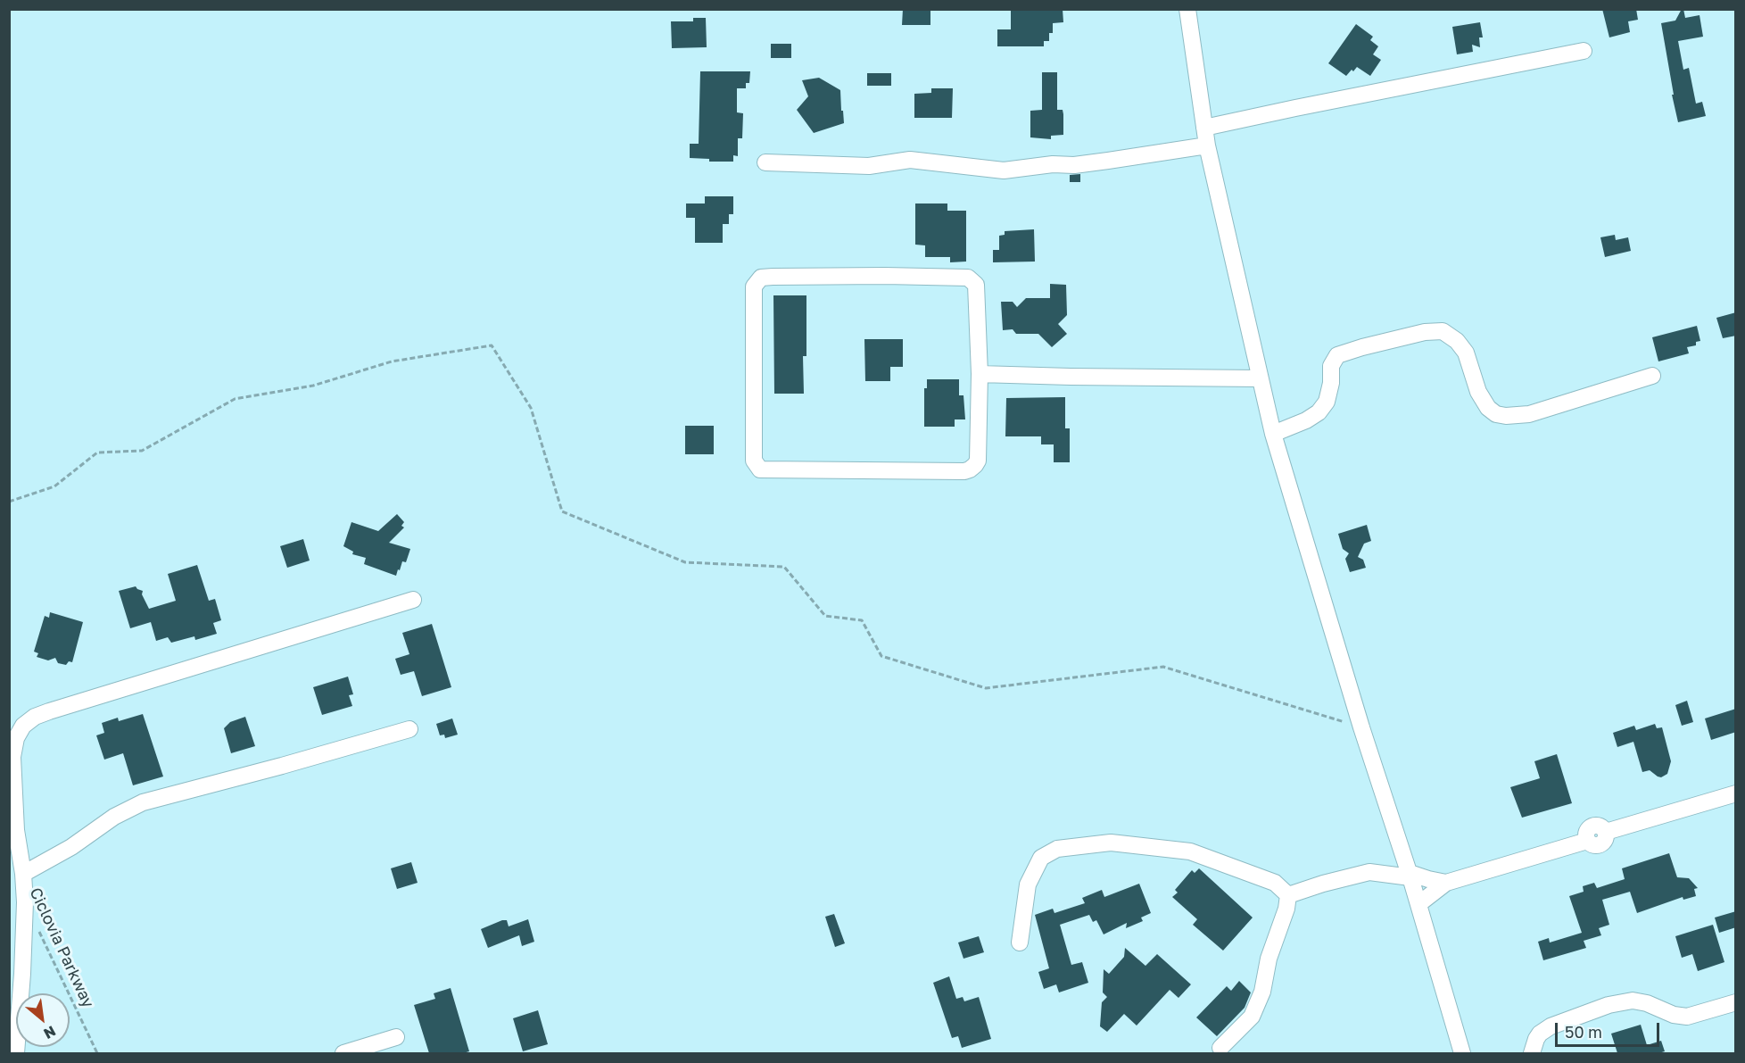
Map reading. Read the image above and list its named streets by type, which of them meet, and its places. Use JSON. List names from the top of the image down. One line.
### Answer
{"streets":{"path":["Ciclovia Parkway"]},"scale_bar":"50 m","north":"bottom right"}
